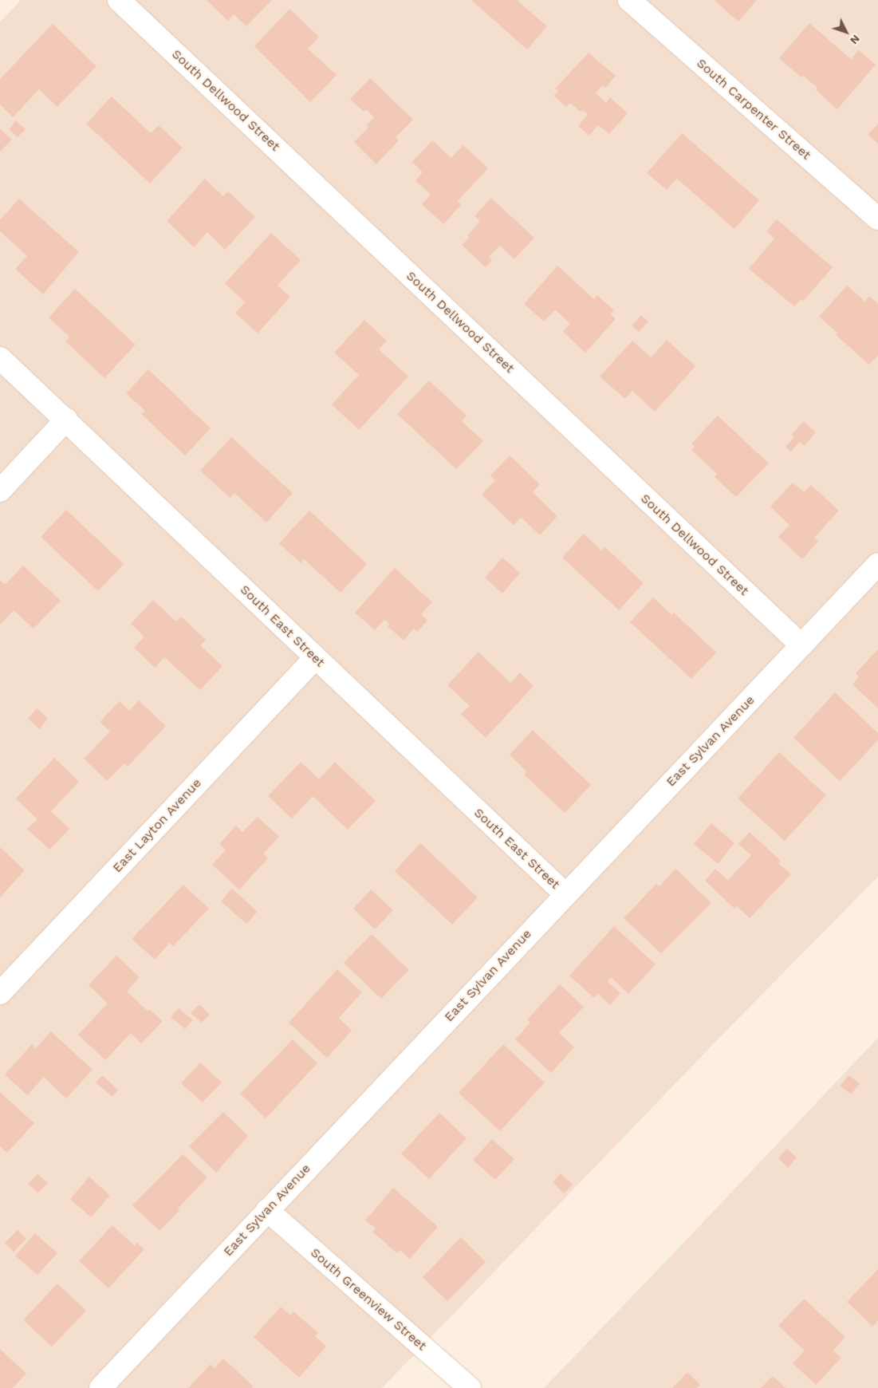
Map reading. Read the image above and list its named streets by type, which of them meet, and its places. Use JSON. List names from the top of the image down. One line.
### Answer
{"streets":{"street":["South Dellwood Street","South Carpenter Street","South East Street","East Sylvan Avenue","East Layton Avenue","South Greenview Street"]},"crossings":[["South Dellwood Street","East Sylvan Avenue"],["South East Street","East Sylvan Avenue"],["South East Street","East Layton Avenue"],["East Sylvan Avenue","South Greenview Street"]],"north":"bottom right"}
